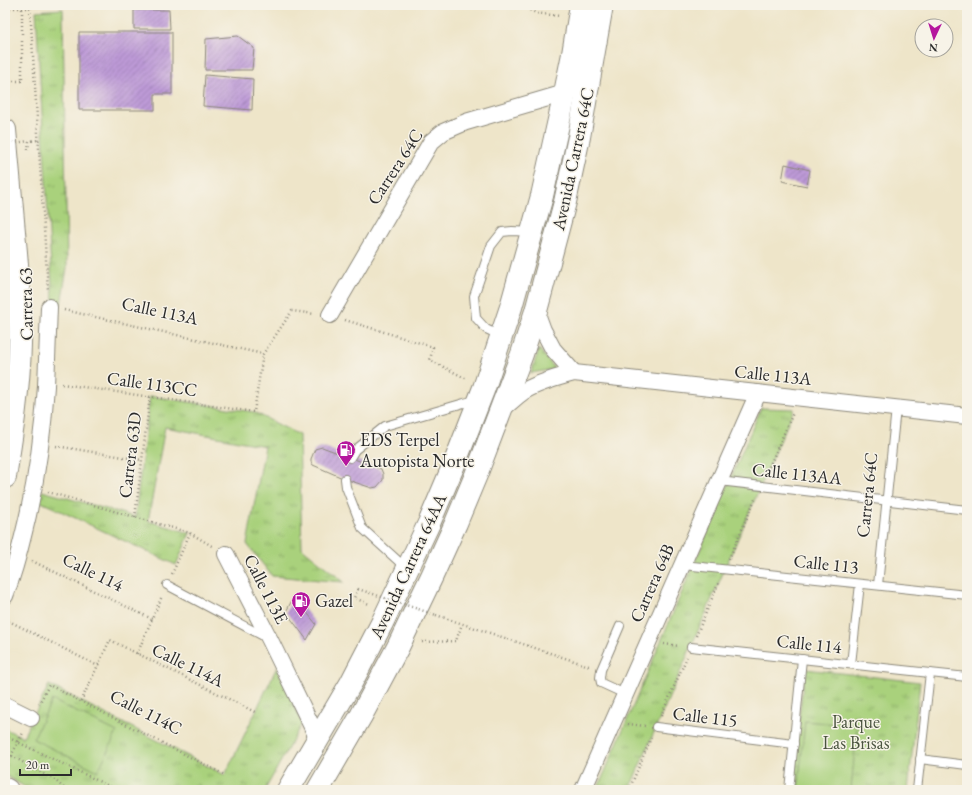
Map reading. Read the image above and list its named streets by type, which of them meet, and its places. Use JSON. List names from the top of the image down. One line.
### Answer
{"streets":{"main road":["Avenida Carrera 64C","Avenida Carrera 64AA"],"street":["Carrera 64C","Carrera 63","Calle 113A","Carrera 64B","Calle 113E"],"lane":["Calle 113AA","Calle 113","Calle 114","Calle 115"],"path":["Calle 113CC","Carrera 63D","Calle 114A","Calle 114C"]},"crossings":[["Avenida Carrera 64C","Carrera 64C"],["Avenida Carrera 64C","Avenida Carrera 64AA"],["Carrera 64C","Calle 113A"],["Carrera 64C","Calle 113AA"],["Carrera 64C","Calle 113"],["Carrera 63","Calle 113A"],["Carrera 63","Calle 113CC"],["Carrera 63","Calle 114"],["Carrera 63","Calle 113E"],["Calle 113A","Calle 113CC"],["Calle 113A","Avenida Carrera 64AA"],["Calle 113A","Carrera 64B"],["Calle 113CC","Carrera 63D"],["Carrera 63D","Calle 113E"],["Calle 113AA","Carrera 64B"],["Calle 113","Carrera 64B"],["Avenida Carrera 64AA","Calle 113E"],["Carrera 64B","Calle 115"]],"parks":["Parque Las Brisas"],"places":{"fuel station":["EDS Terpel Autopista Norte","Gazel"]},"scale_bar":"20 m","north":"bottom"}
